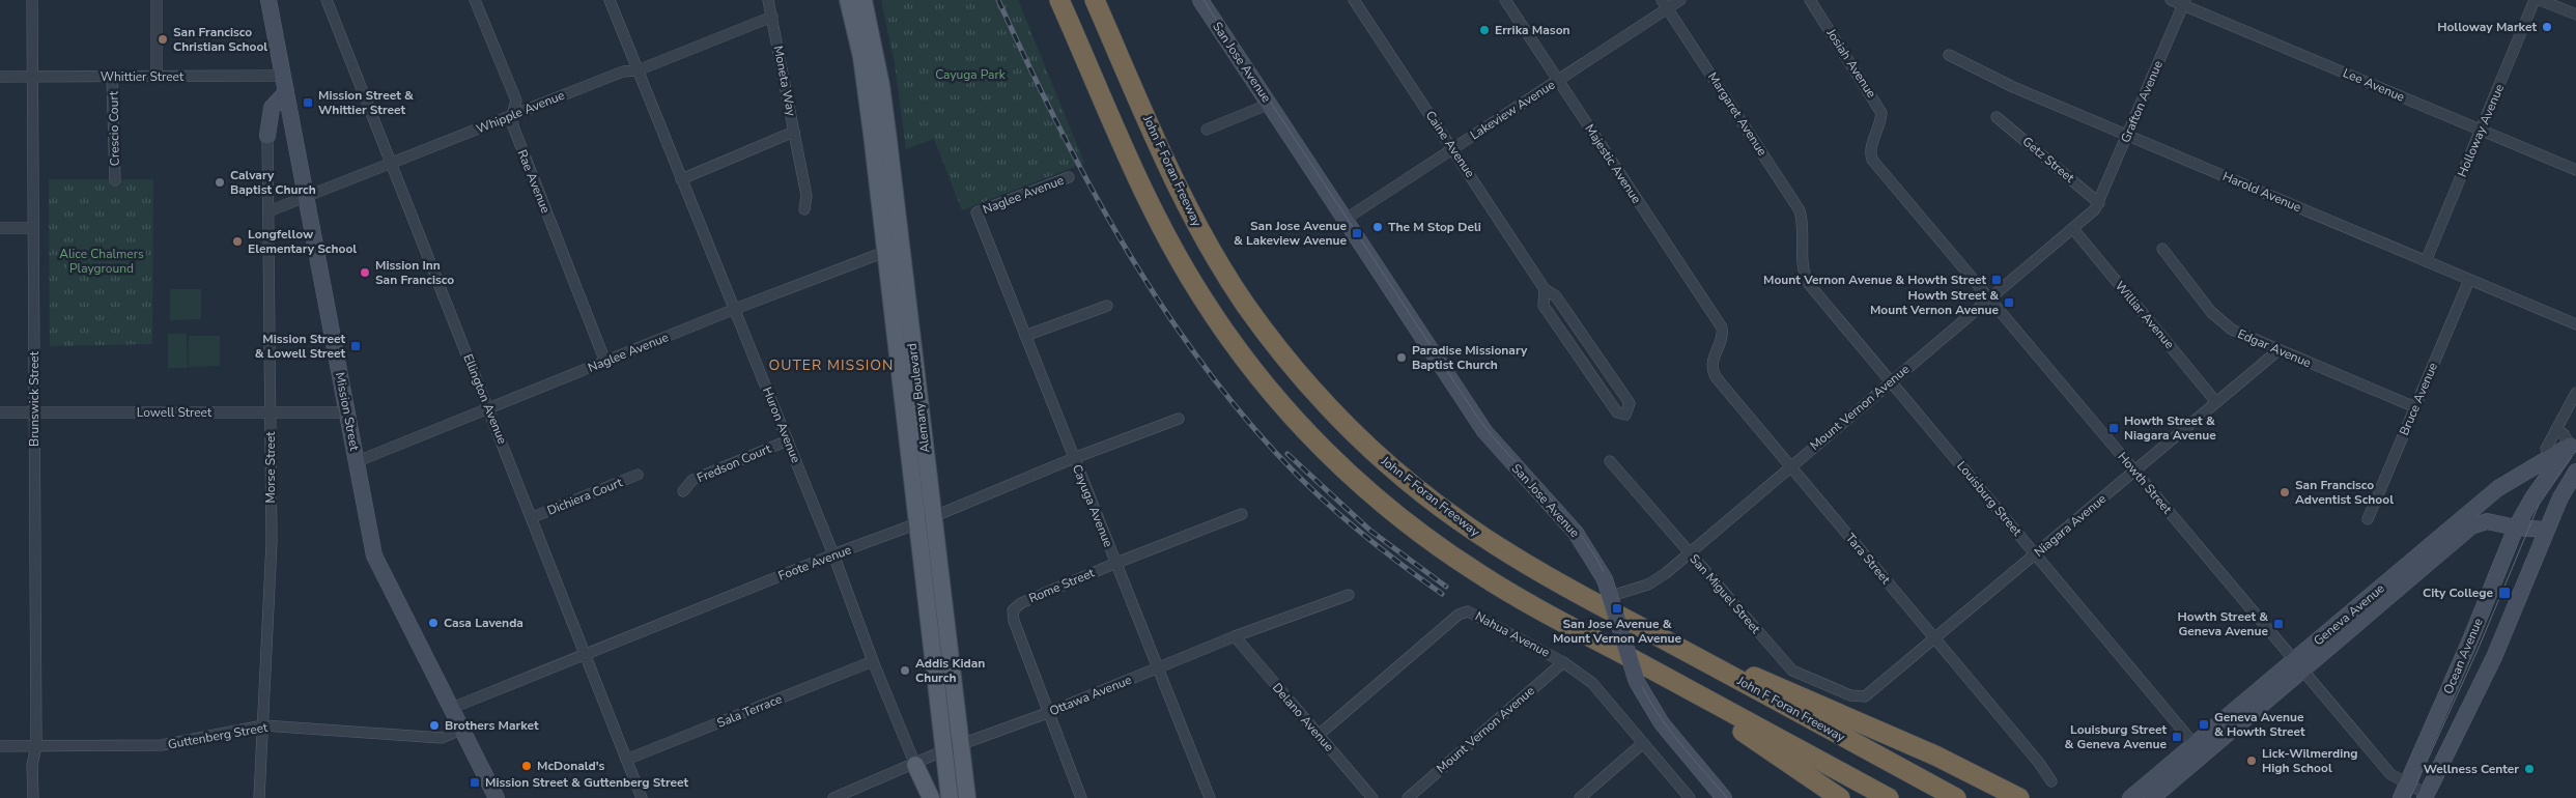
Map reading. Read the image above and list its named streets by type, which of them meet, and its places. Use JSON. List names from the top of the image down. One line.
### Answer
{"streets":{"highway":["John F Foran Freeway"],"main road":["San Jose Avenue","Alemany Boulevard","Mission Street","Geneva Avenue","Ocean Avenue"],"street":["Josiah Avenue","Whittier Street","Moneta Way","Lee Avenue","Grafton Avenue","Lakeview Avenue","Whipple Avenue","Margaret Avenue","Crescio Court","Holloway Avenue","Caine Avenue","Getz Street","Majestic Avenue","Rae Avenue","Harold Avenue","Naglee Avenue","Williar Avenue","Edgar Avenue","Brunswick Street","Ellington Avenue","Bruce Avenue","Mount Vernon Avenue","Lowell Street","Huron Avenue","Fredson Court","Morse Street","Howth Street","Dichiera Court","Louisburg Street","Cayuga Avenue","Niagara Avenue","Tara Street","Foote Avenue","Rome Street","San Miguel Street","Nahua Avenue","Ottawa Avenue","Sala Terrace","Delano Avenue","Guttenberg Street"]},"crossings":[["San Jose Avenue","Lakeview Avenue"],["San Jose Avenue","Mount Vernon Avenue"],["Josiah Avenue","Howth Street"],["Whittier Street","Crescio Court"],["Whittier Street","Brunswick Street"],["Whittier Street","Mission Street"],["Moneta Way","Whipple Avenue"],["Moneta Way","Huron Avenue"],["Lee Avenue","Grafton Avenue"],["Lee Avenue","Holloway Avenue"],["Grafton Avenue","Getz Street"],["Grafton Avenue","Harold Avenue"],["Grafton Avenue","Mount Vernon Avenue"],["Lakeview Avenue","Margaret Avenue"],["Lakeview Avenue","Caine Avenue"],["Lakeview Avenue","Majestic Avenue"],["Whipple Avenue","Rae Avenue"],["Whipple Avenue","Ellington Avenue"],["Whipple Avenue","Mission Street"],["Whipple Avenue","Huron Avenue"],["Whipple Avenue","Morse Street"],["Margaret Avenue","Louisburg Street"],["Holloway Avenue","Harold Avenue"],["Getz Street","Mount Vernon Avenue"],["Majestic Avenue","Tara Street"],["Rae Avenue","Naglee Avenue"],["Harold Avenue","Bruce Avenue"],["Naglee Avenue","Alemany Boulevard"],["Naglee Avenue","Ellington Avenue"],["Naglee Avenue","Mission Street"],["Naglee Avenue","Huron Avenue"],["Naglee Avenue","Cayuga Avenue"],["Williar Avenue","Mount Vernon Avenue"],["Williar Avenue","Niagara Avenue"],["Edgar Avenue","Bruce Avenue"],["Edgar Avenue","Niagara Avenue"],["Alemany Boulevard","Foote Avenue"],["Alemany Boulevard","Ottawa Avenue"],["Brunswick Street","Lowell Street"],["Brunswick Street","Guttenberg Street"],["Ellington Avenue","Dichiera Court"],["Ellington Avenue","Foote Avenue"],["Ellington Avenue","Sala Terrace"],["Mount Vernon Avenue","Howth Street"],["Mount Vernon Avenue","Louisburg Street"],["Mount Vernon Avenue","Tara Street"],["Mount Vernon Avenue","San Miguel Street"],["Mount Vernon Avenue","Nahua Avenue"],["Mission Street","Lowell Street"],["Mission Street","Foote Avenue"],["Mission Street","Guttenberg Street"],["Lowell Street","Morse Street"],["Huron Avenue","Fredson Court"],["Huron Avenue","Foote Avenue"],["Huron Avenue","Ottawa Avenue"],["Huron Avenue","Sala Terrace"],["Morse Street","Guttenberg Street"],["Howth Street","Niagara Avenue"],["Howth Street","Geneva Avenue"],["Howth Street","Ocean Avenue"],["Louisburg Street","Niagara Avenue"],["Louisburg Street","Geneva Avenue"],["Cayuga Avenue","Foote Avenue"],["Cayuga Avenue","Rome Street"],["Cayuga Avenue","Ottawa Avenue"],["Niagara Avenue","Tara Street"],["Niagara Avenue","San Miguel Street"],["Rome Street","Ottawa Avenue"],["Geneva Avenue","Ocean Avenue"],["Nahua Avenue","Delano Avenue"],["Ottawa Avenue","Delano Avenue"]],"districts":["OUTER MISSION"],"parks":["Cayuga Park","Alice Chalmers Playground"],"places":{"other":["Holloway Market","Errika Mason","San Francisco Christian School","Calvary Baptist Church","The M Stop Deli","Longfellow Elementary School","Mission Inn San Francisco","Paradise Missionary Baptist Church","San Francisco Adventist School","Casa Lavenda","Addis Kidan Church","Brothers Market","Lick-Wilmerding High School","McDonald's","Wellness Center"],"transit":["Mission Street & Whittier Street","San Jose Avenue & Lakeview Avenue","Mount Vernon Avenue & Howth Street","Howth Street & Mount Vernon Avenue","Mission Street & Lowell Street","Howth Street & Niagara Avenue","City College","San Jose Avenue & Mount Vernon Avenue","Howth Street & Geneva Avenue","Geneva Avenue & Howth Street","Louisburg Street & Geneva Avenue","Mission Street & Guttenberg Street"]}}
